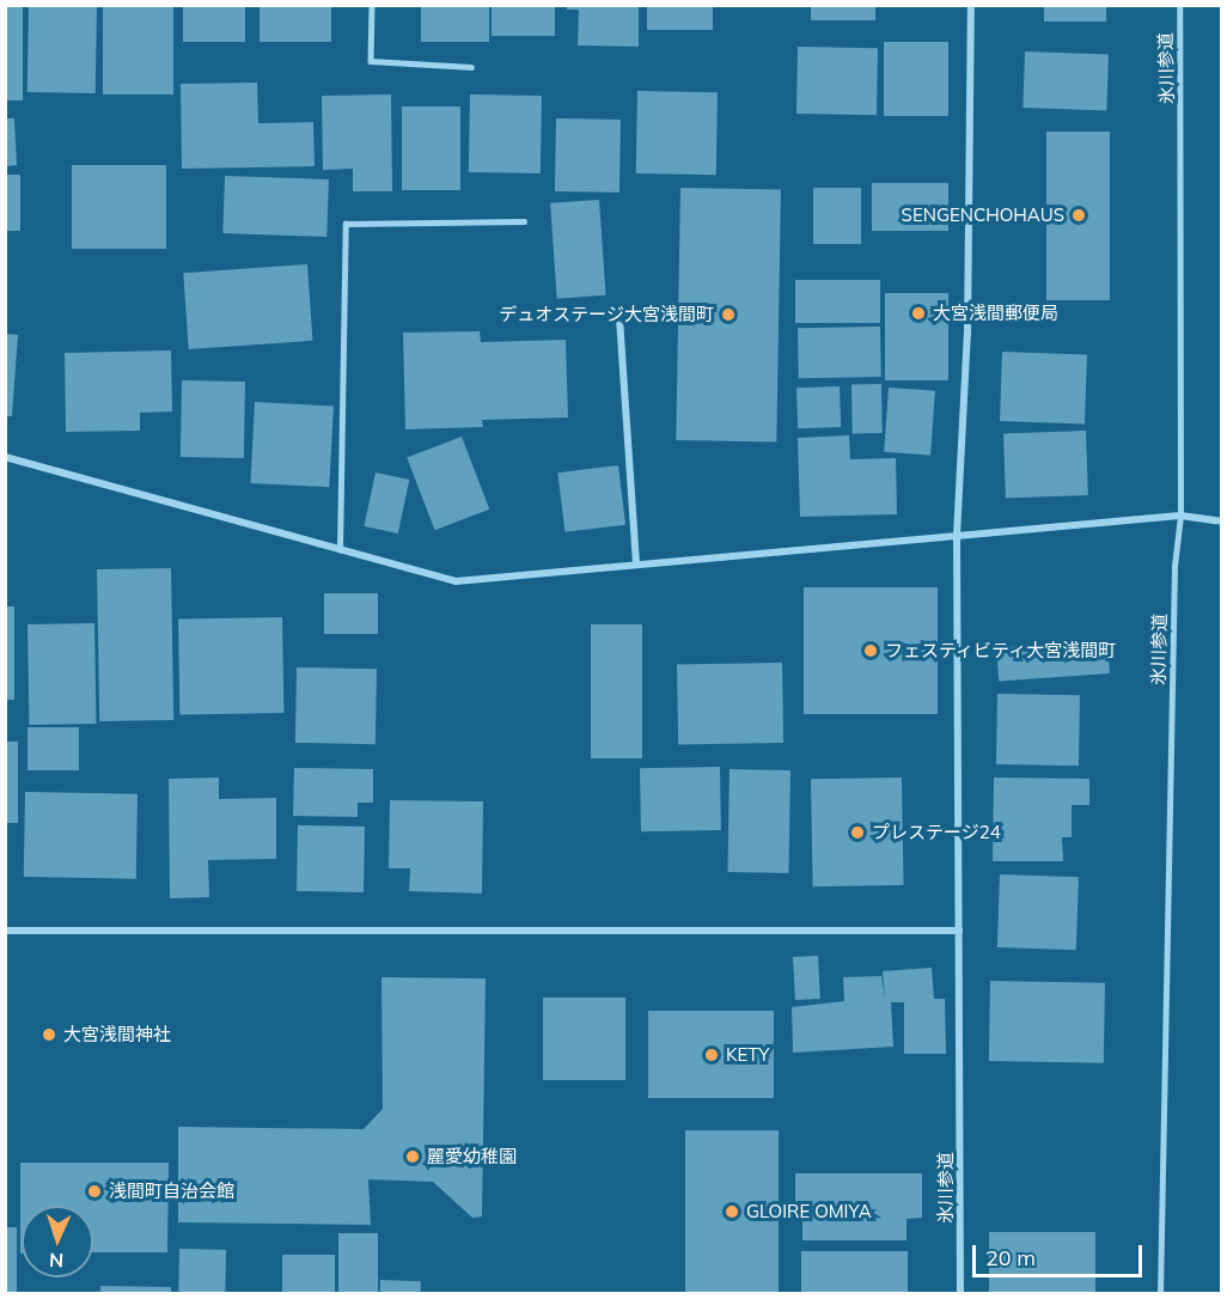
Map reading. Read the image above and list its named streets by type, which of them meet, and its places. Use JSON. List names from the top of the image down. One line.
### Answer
{"streets":{"street":["氷川参道"]},"places":["SENGENCHOHAUS","大宮浅間郵便局","デュオステージ大宮浅間町","フェスティビティ大宮浅間町","プレステージ24","大宮浅間神社","KETY","麗愛幼稚園","浅間町自治会館","GLOIRE OMIYA"],"scale_bar":"20 m","north":"bottom"}
